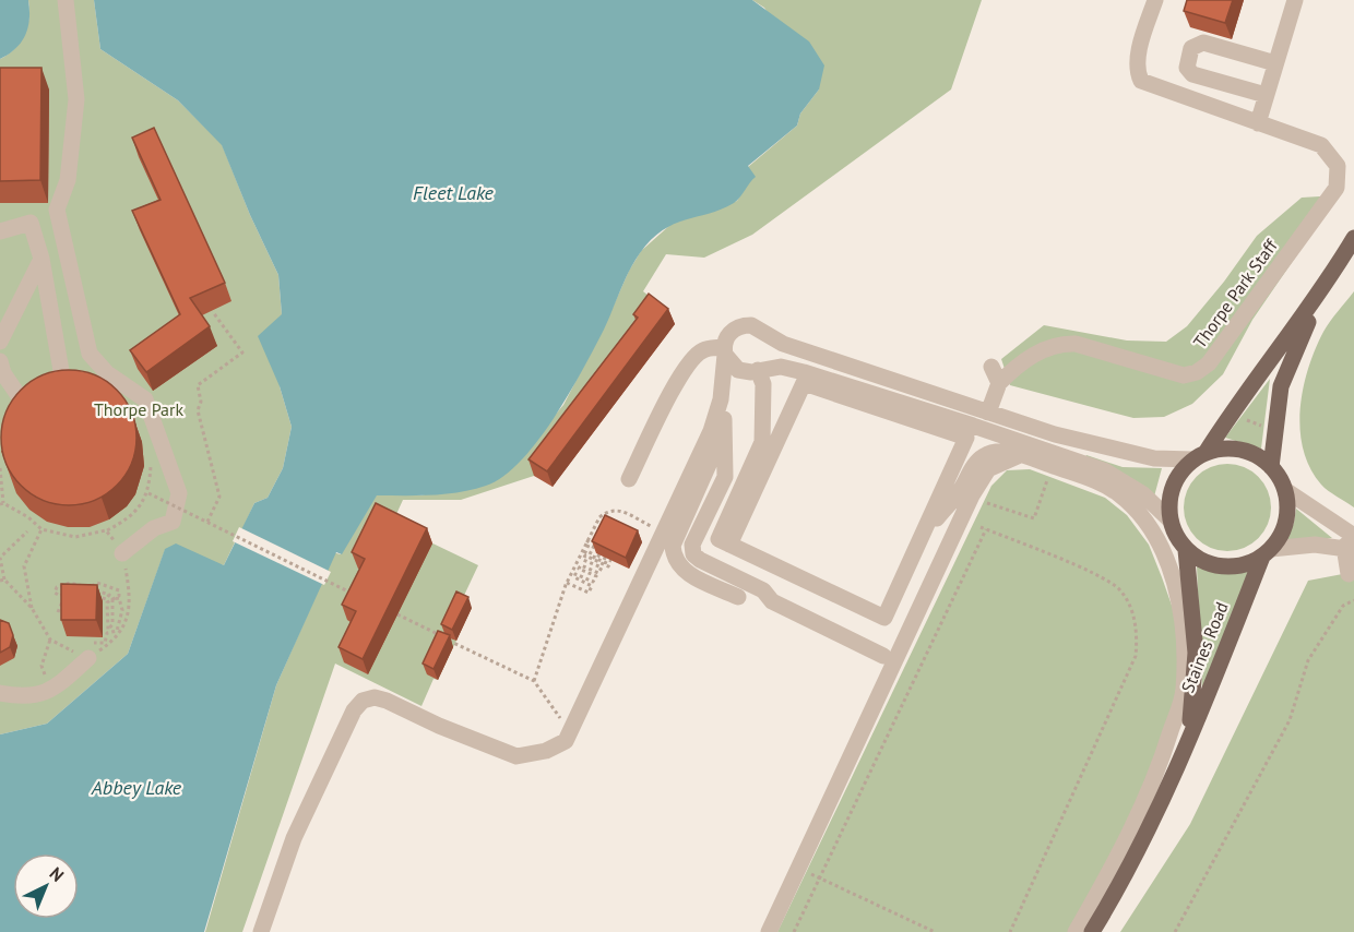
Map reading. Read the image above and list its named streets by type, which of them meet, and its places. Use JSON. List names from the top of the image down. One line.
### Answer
{"streets":{"main road":["Staines Road"],"street":["Thorpe Park Staff"]},"water":["Fleet Lake","Abbey Lake"],"parks":["Thorpe Park"],"north":"top right"}
